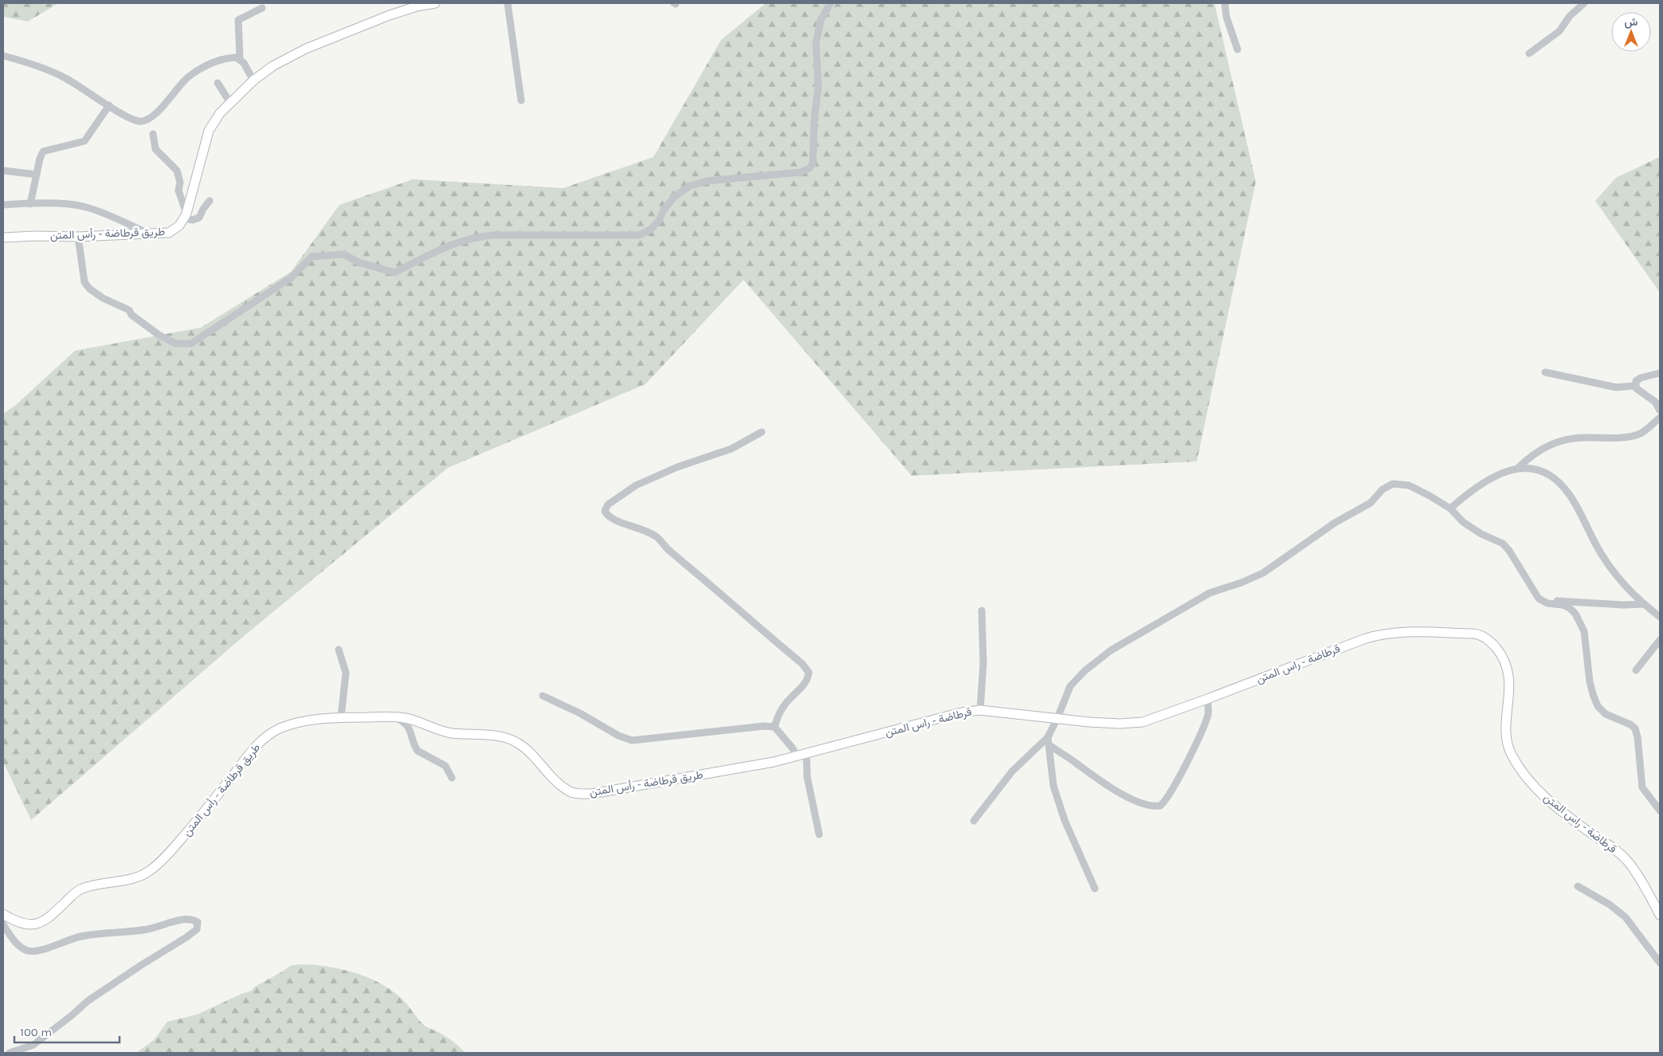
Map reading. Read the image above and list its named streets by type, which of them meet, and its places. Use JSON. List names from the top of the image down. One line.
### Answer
{"streets":{"main road":["طريق قرطاضة - رأس المتن","قرطاضة - راس المتن"]},"crossings":[["طريق قرطاضة - رأس المتن","قرطاضة - راس المتن"]],"scale_bar":"100 m","north":"top"}
